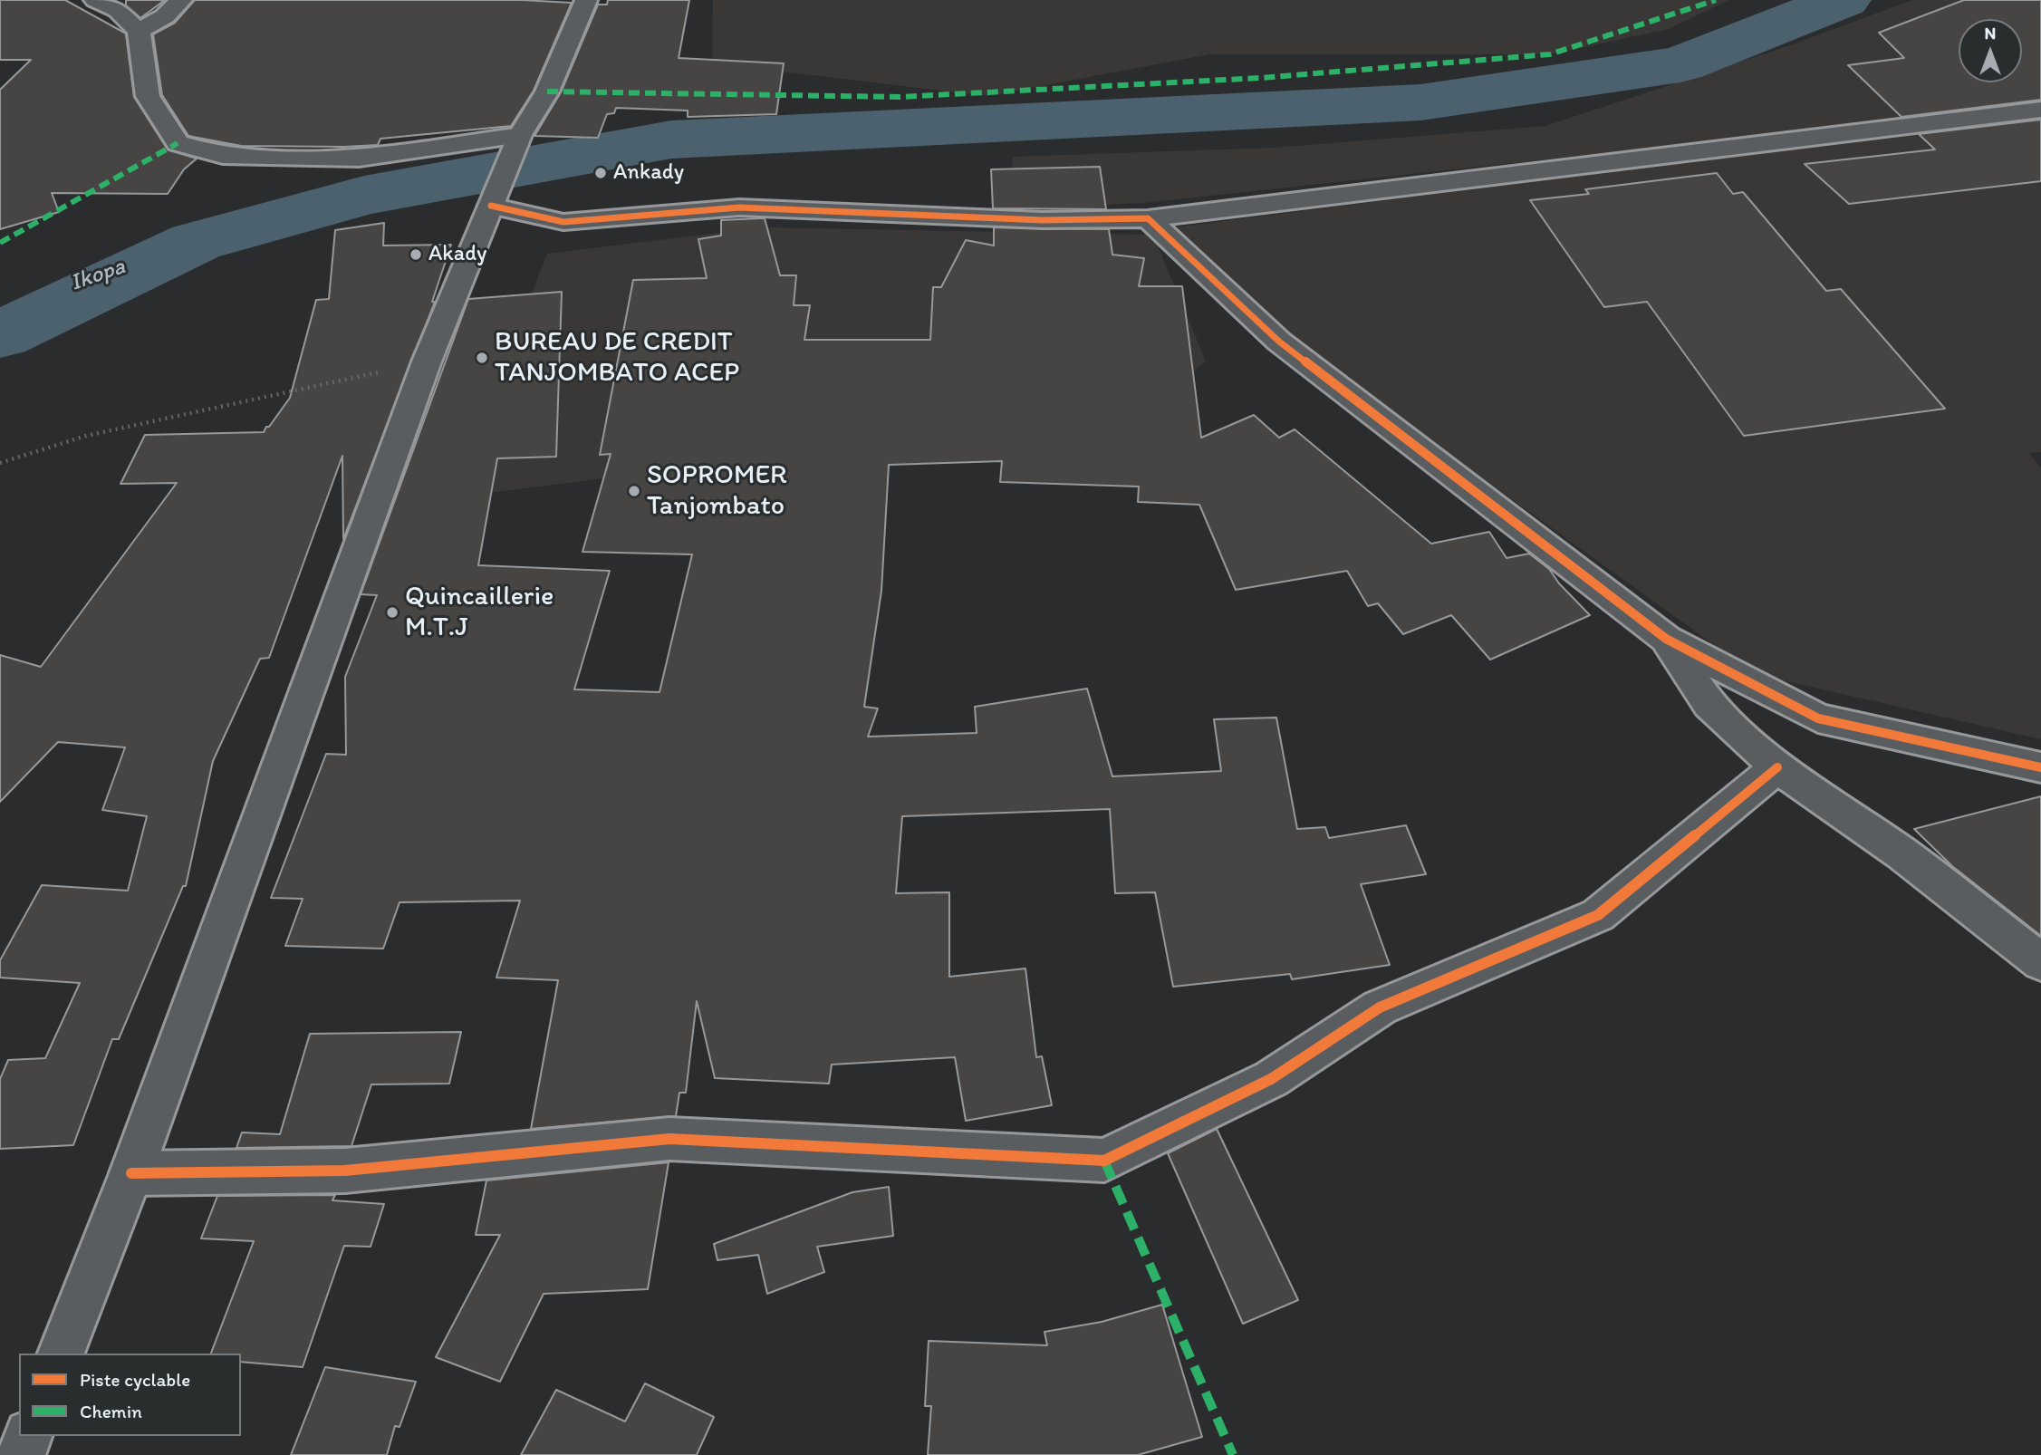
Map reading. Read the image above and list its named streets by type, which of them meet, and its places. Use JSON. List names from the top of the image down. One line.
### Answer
{"water":["Ikopa"],"places":["Ankady","Akady","BUREAU DE CREDIT TANJOMBATO ACEP","SOPROMER Tanjombato","Quincaillerie M.T.J"],"legend":["Piste cyclable","Chemin"],"north":"top"}
